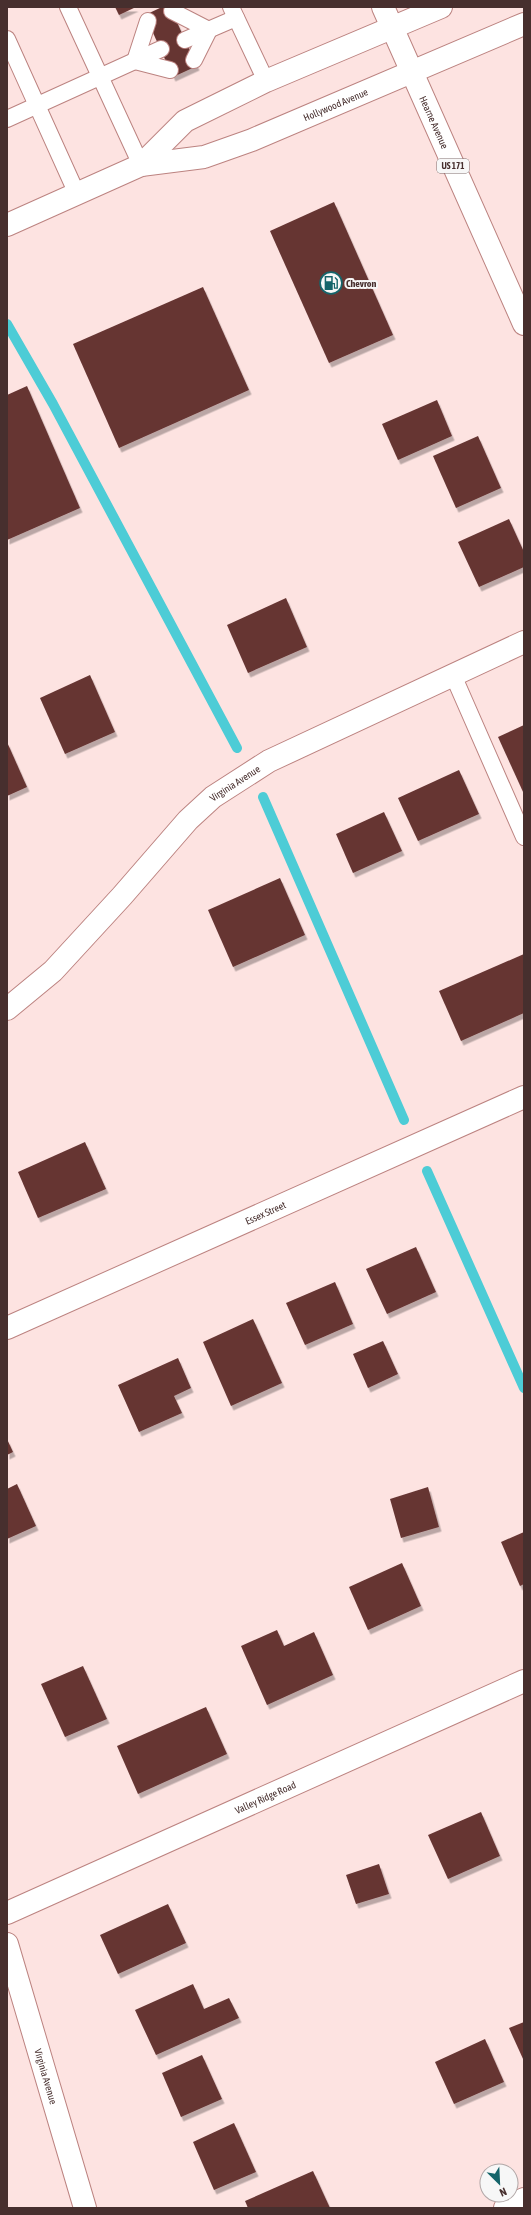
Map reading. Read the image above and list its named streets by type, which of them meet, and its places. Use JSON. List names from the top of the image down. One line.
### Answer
{"streets":{"street":["Hollywood Avenue","Hearne Avenue","US 171","Virginia Avenue","Essex Street","Valley Ridge Road"]},"crossings":[["Hollywood Avenue","Hearne Avenue"]],"places":{"fuel station":["Chevron"]},"north":"bottom right"}
